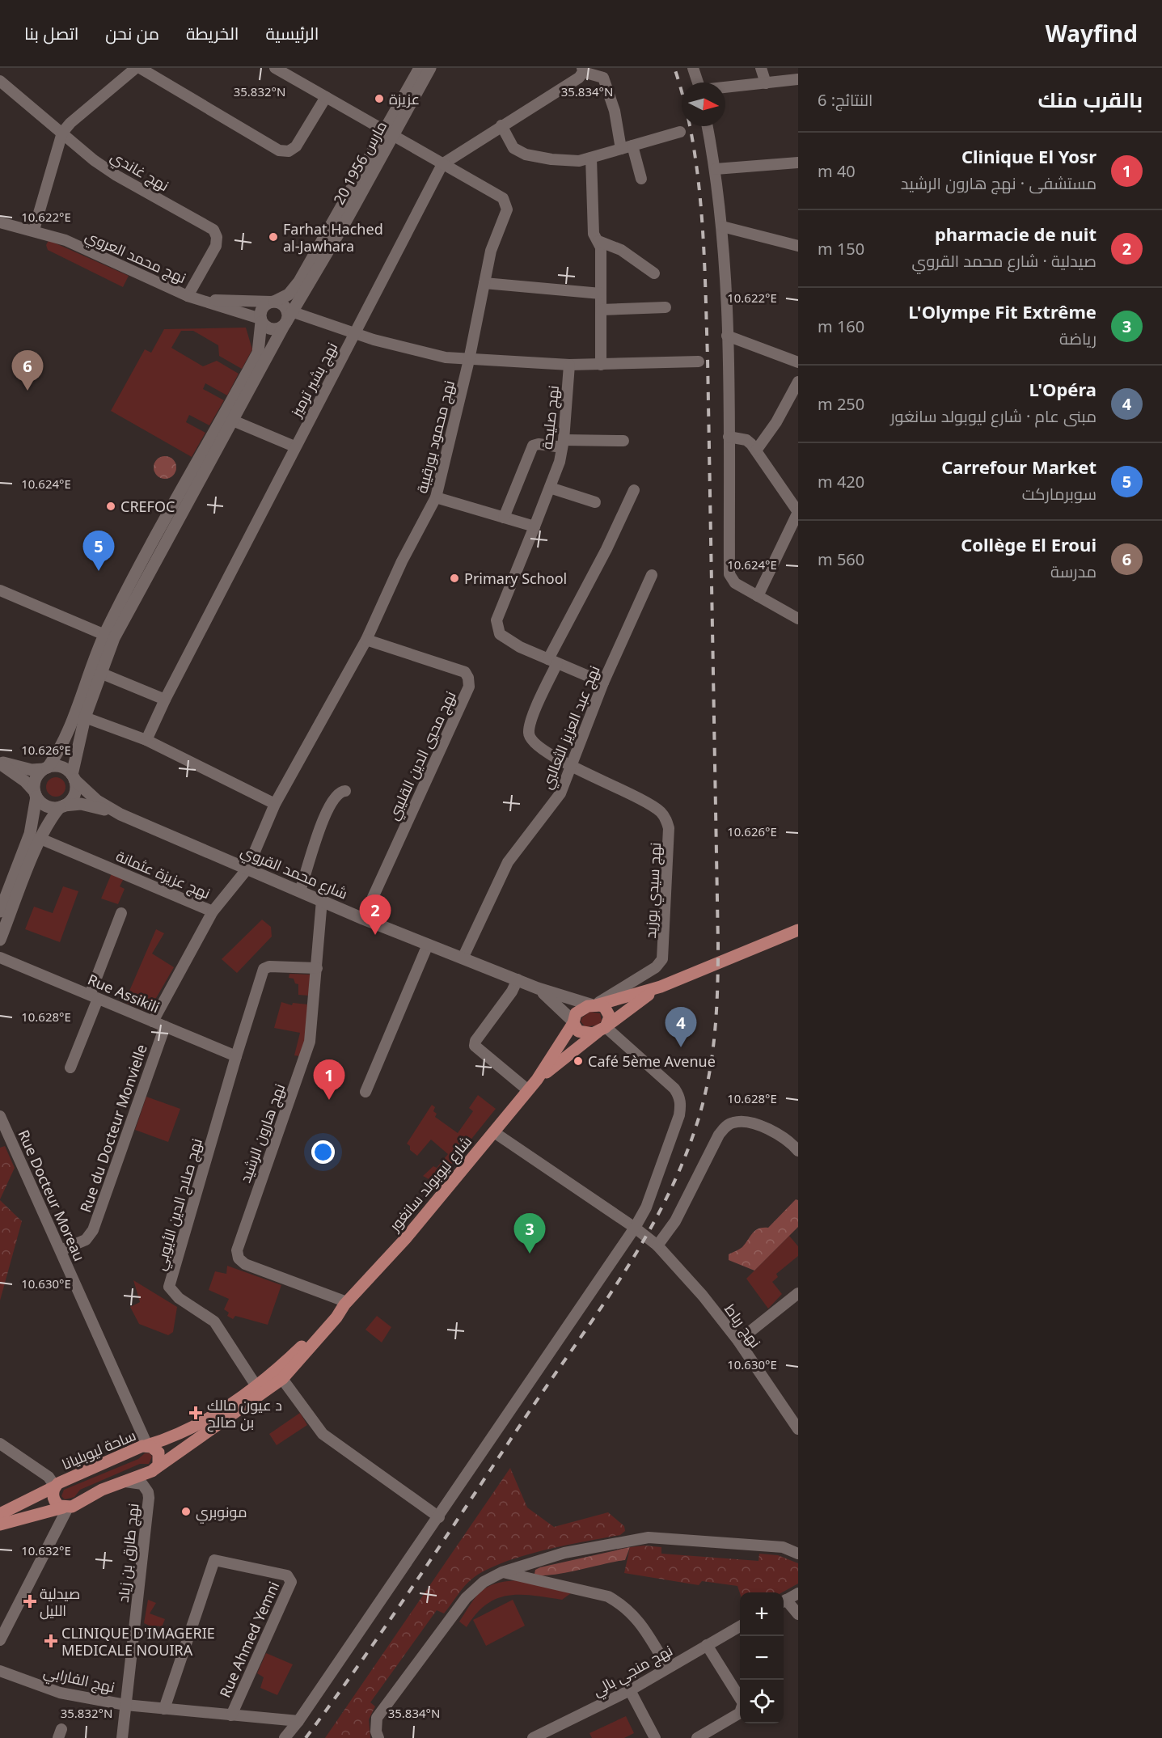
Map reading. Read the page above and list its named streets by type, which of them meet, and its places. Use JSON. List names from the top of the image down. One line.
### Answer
{"streets":{"main road":["20 مارس 1956","شارع محمد القروي","شارع ليوبولد سانغور","ساحة ليوبليانا"],"street":["نهج غاندي","نهج محمد العروي","نهج بشير ترميز","نهج صليحة","نهج محمود بورقيبة","نهج عبد العزيز الثعالبي","نهج محيي الدين القليبي","نهج عزيزة عثمانة","نهج سيدي بوزيد","Rue Assikili","Rue du Docteur Monvielle","نهج هارون الرشيد","Rue Docteur Moreau","نهج صلاح الدين الأيوبي","نهج رباط","نهج طارق بن زياد","Rue Ahmed Yemni","نهج منجي بالي","نهج الفارابي"]},"crossings":[["20 مارس 1956","نهج محمد العروي"],["20 مارس 1956","نهج محمود بورقيبة"],["نهج غاندي","نهج محمد العروي"],["نهج بشير ترميز","نهج محمود بورقيبة"],["نهج محمود بورقيبة","نهج محيي الدين القليبي"],["نهج محمود بورقيبة","شارع محمد القروي"],["نهج محمود بورقيبة","نهج عزيزة عثمانة"],["نهج عبد العزيز الثعالبي","شارع محمد القروي"],["نهج عبد العزيز الثعالبي","نهج سيدي بوزيد"],["نهج محيي الدين القليبي","شارع محمد القروي"],["شارع محمد القروي","نهج سيدي بوزيد"],["شارع محمد القروي","نهج هارون الرشيد"],["شارع محمد القروي","شارع ليوبولد سانغور"],["نهج عزيزة عثمانة","Rue Assikili"],["نهج سيدي بوزيد","شارع ليوبولد سانغور"],["Rue Assikili","Rue du Docteur Monvielle"],["Rue Assikili","نهج صلاح الدين الأيوبي"],["Rue du Docteur Monvielle","Rue Docteur Moreau"],["نهج هارون الرشيد","شارع ليوبولد سانغور"],["شارع ليوبولد سانغور","Rue Docteur Moreau"],["شارع ليوبولد سانغور","نهج صلاح الدين الأيوبي"],["شارع ليوبولد سانغور","نهج رباط"],["شارع ليوبولد سانغور","ساحة ليوبليانا"],["Rue Docteur Moreau","ساحة ليوبليانا"],["نهج طارق بن زياد","نهج الفارابي"],["Rue Ahmed Yemni","نهج الفارابي"]],"places":{"other":["عزيزة","Farhat Hached al-Jawhara","CREFOC","Primary School","Café 5ème Avenue","مونوبري"],"health":["د عيون مالك بن صالح","صيدلية الليل","CLINIQUE D'IMAGERIE MEDICALE NOUIRA"]},"north":"right","page":{"header":"Wayfind","nav":["الرئيسية","الخريطة","من نحن","اتصل بنا"],"heading":["بالقرب منك","النتائج: 6"],"list":[{"mark":"1","name":"Clinique El Yosr","note":"مستشفى · نهج هارون الرشيد","value":"40 m"},{"mark":"2","name":"pharmacie de nuit","note":"صيدلية · شارع محمد القروي","value":"150 m"},{"mark":"3","name":"L'Olympe Fit Extrême","note":"رياضة","value":"160 m"},{"mark":"4","name":"L'Opéra","note":"مبنى عام · شارع ليوبولد سانغور","value":"250 m"},{"mark":"5","name":"Carrefour Market","note":"سوبرماركت","value":"420 m"},{"mark":"6","name":"Collège El Eroui","note":"مدرسة","value":"560 m"}],"pins":["6","5","2","4","1","3"],"map_buttons":["+","−"]},"coordinates":["35.832°N","35.834°N","10.622°E","10.624°E","10.626°E","10.628°E","10.630°E","10.632°E"]}
